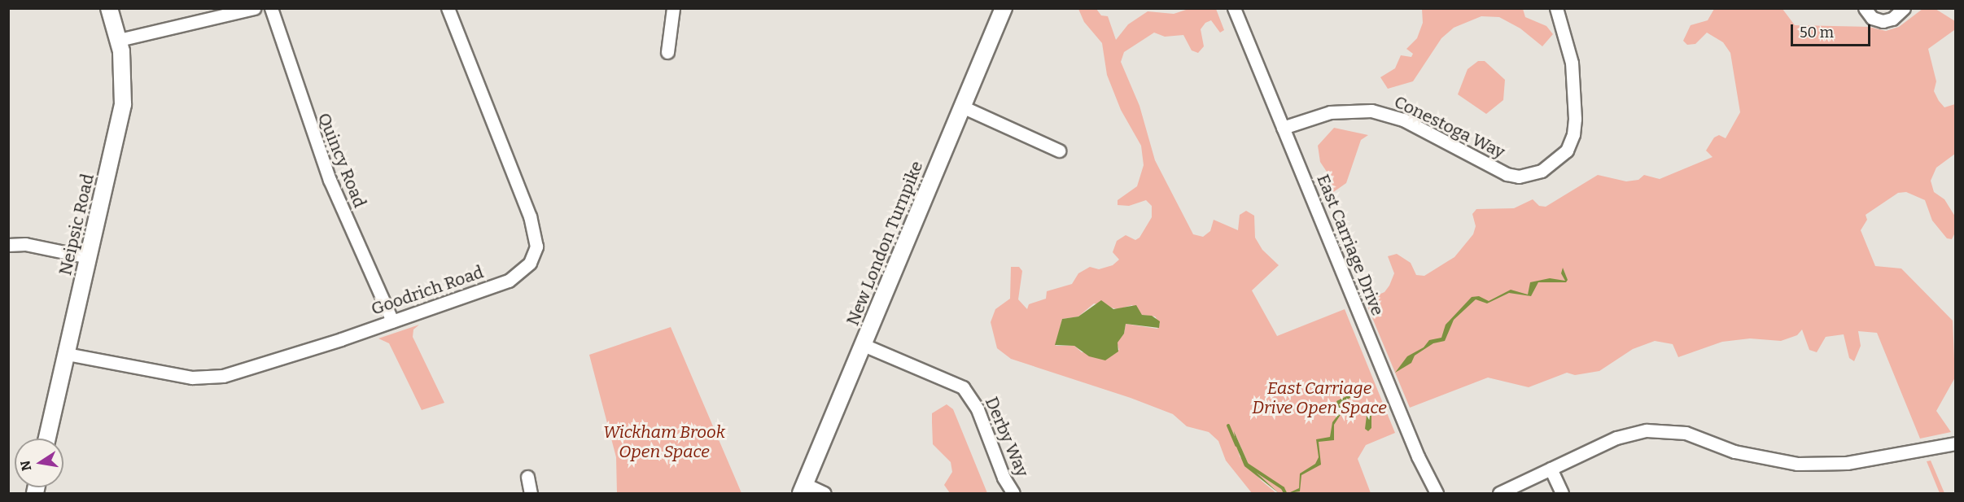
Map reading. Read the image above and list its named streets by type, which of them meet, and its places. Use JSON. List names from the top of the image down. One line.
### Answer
{"streets":{"street":["Conestoga Way","Quincy Road","Neipsic Road","New London Turnpike","East Carriage Drive","Goodrich Road","Derby Way"]},"crossings":[["Conestoga Way","East Carriage Drive"],["Quincy Road","Goodrich Road"],["Neipsic Road","Goodrich Road"],["New London Turnpike","Derby Way"]],"parks":["East Carriage Drive Open Space","Wickham Brook Open Space"],"scale_bar":"50 m","north":"left"}
